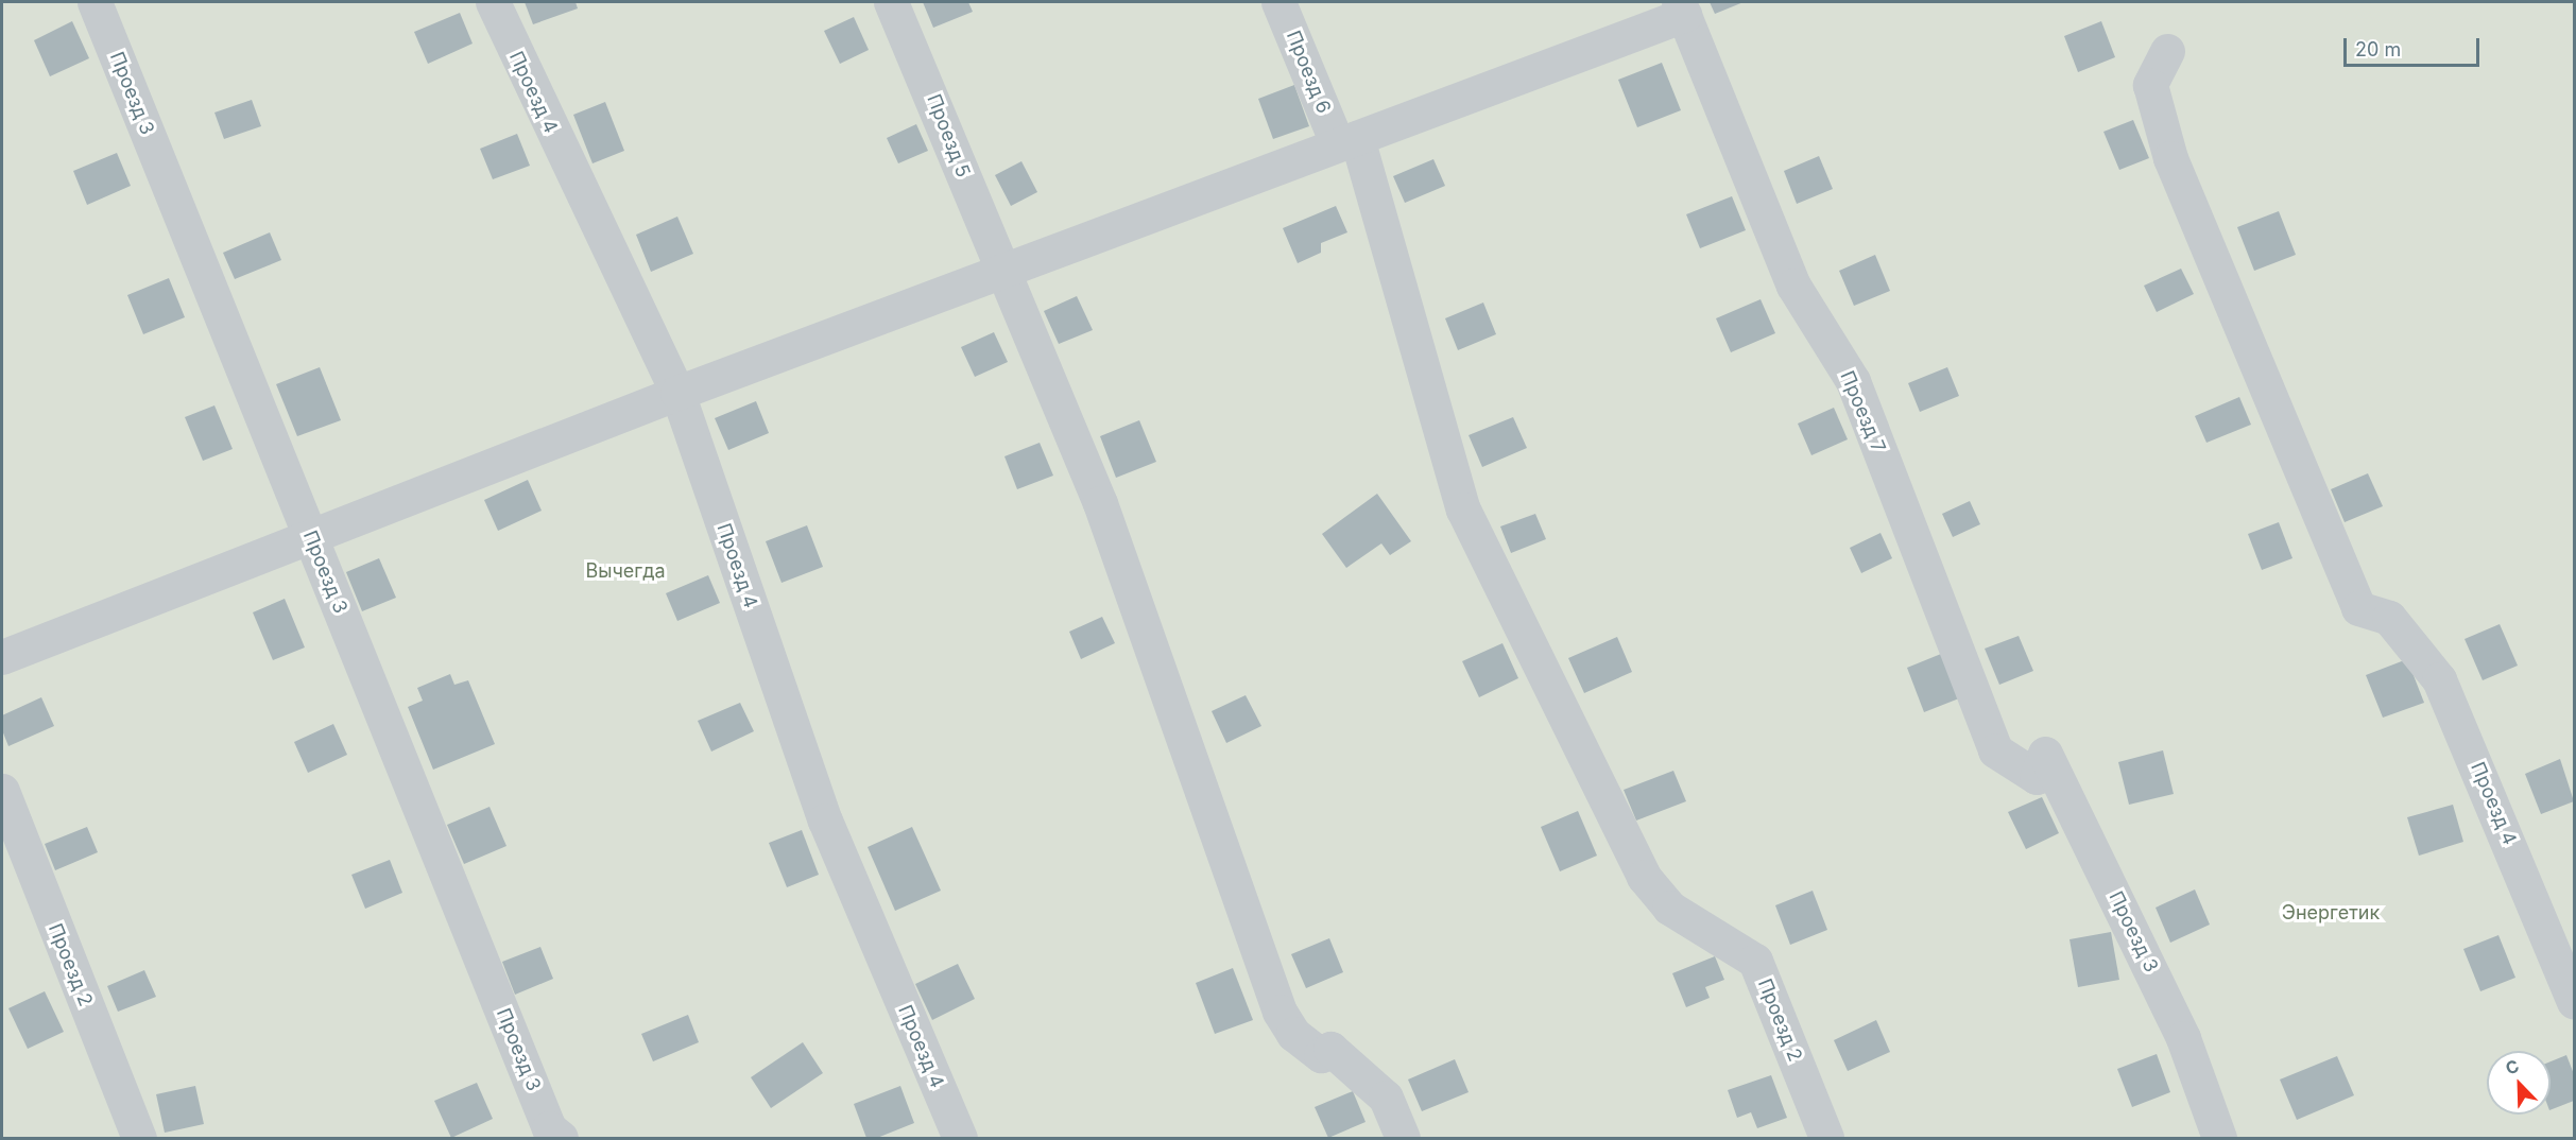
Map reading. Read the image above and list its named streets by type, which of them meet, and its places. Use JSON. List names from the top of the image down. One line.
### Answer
{"streets":{"street":["Проезд 6","Проезд 4","Проезд 3","Проезд 5","Проезд 7","Проезд 2"]},"crossings":[["Проезд 6","Проезд 2"],["Проезд 3","Проезд 7"]],"parks":["Вычегда","Энергетик"],"scale_bar":"20 m","north":"top left"}
